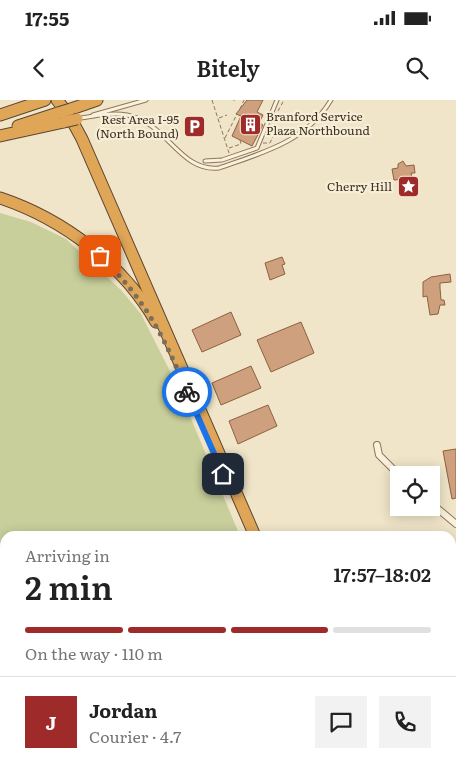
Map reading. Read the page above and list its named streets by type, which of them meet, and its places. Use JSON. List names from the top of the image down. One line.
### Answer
{"places":{"building":["Branford Service Plaza Northbound"],"parking":["Rest Area I-95 (North Bound)"],"place":["Cherry Hill"]},"page":{"status":"17:55","header":"Bitely","heading":["2 min","Arriving in","17:57–18:02"],"panel":["Jordan","Courier · 4.7"],"bar":"On the way · 110 m","round":"J"}}
